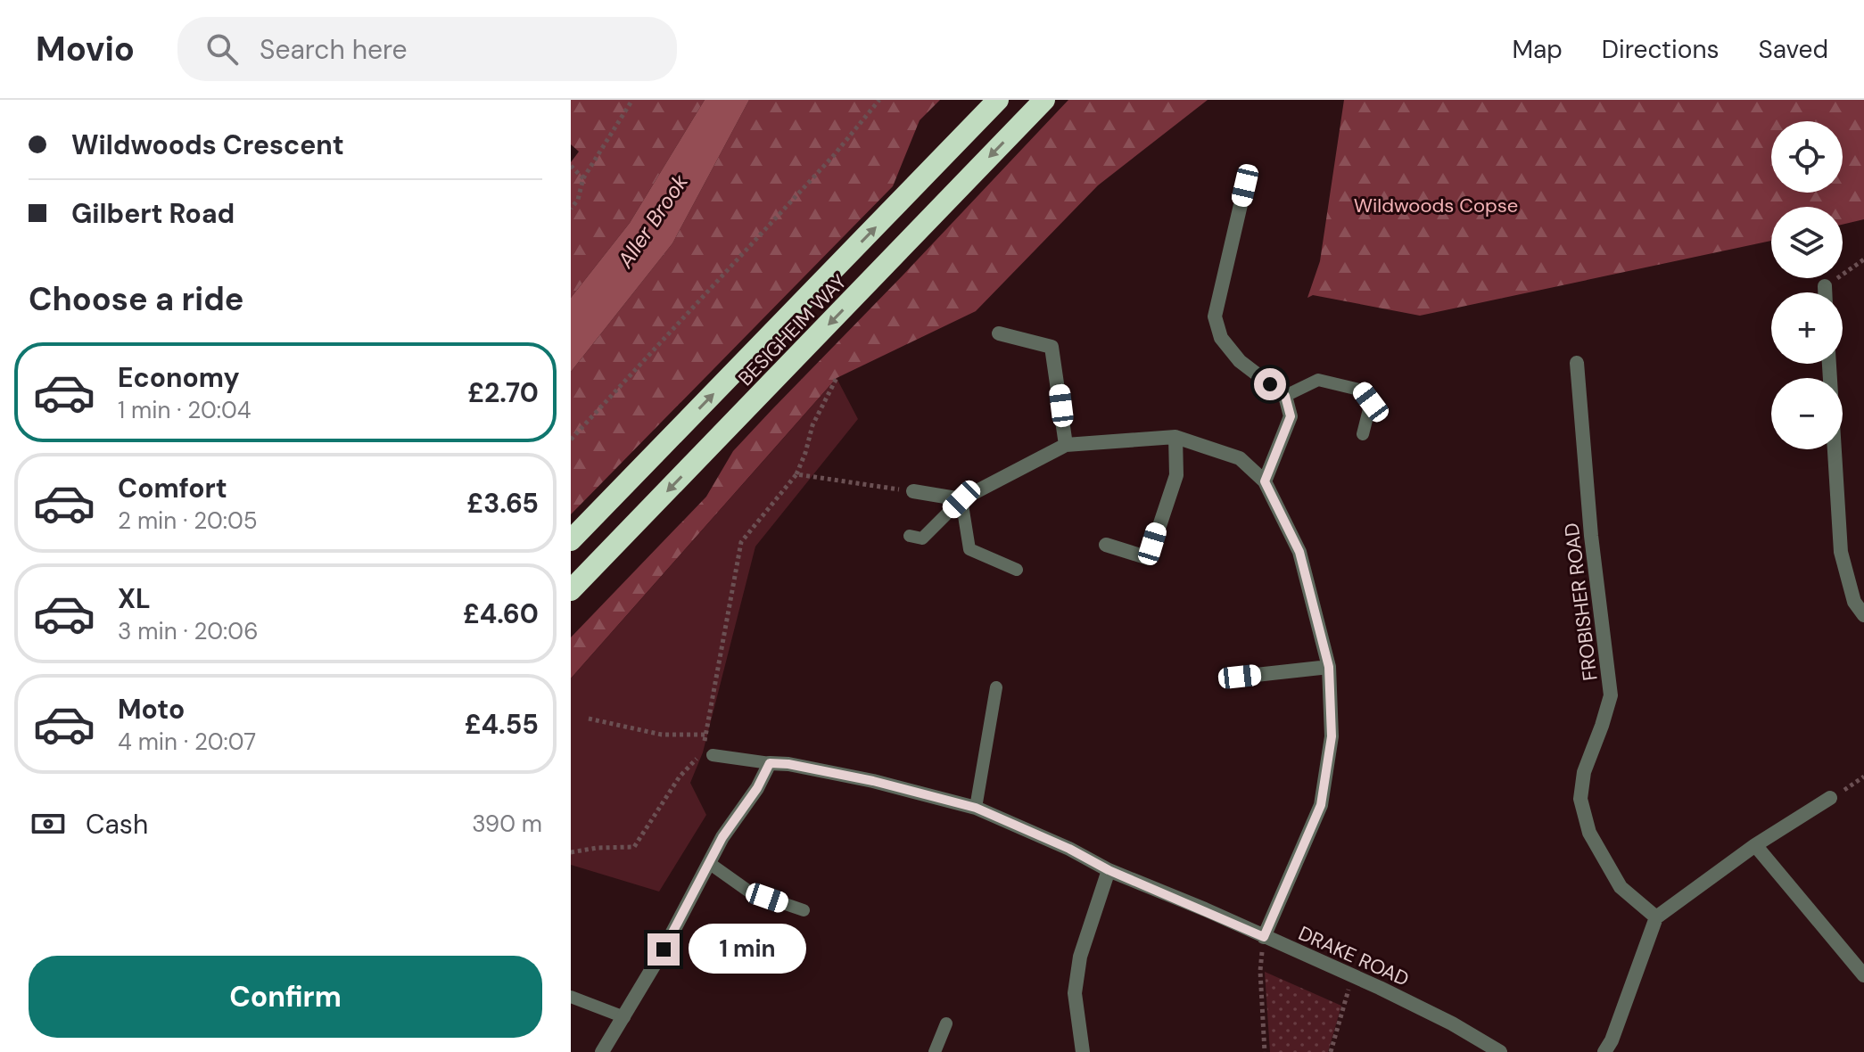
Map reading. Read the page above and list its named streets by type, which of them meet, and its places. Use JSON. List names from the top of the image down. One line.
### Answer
{"streets":{"highway":["BESIGHEIM WAY"],"street":["FROBISHER ROAD","DRAKE ROAD"]},"water":["Aller Brook"],"parks":["Wildwoods Copse"],"page":{"header":"Movio","search":"Search here","nav":["Map","Directions","Saved"],"banner":["Wildwoods Crescent","Gilbert Road"],"map_buttons":["+","−"],"heading":"Choose a ride","list":[{"name":"Economy","note":"1 min · 20:04","value":"£2.70"},{"name":"Comfort","note":"2 min · 20:05","value":"£3.65"},{"name":"XL","note":"3 min · 20:06","value":"£4.60"},{"name":"Moto","note":"4 min · 20:07","value":"£4.55"}],"pay":["Cash","390 m"],"bubble":"1 min","buttons":"Confirm"}}
